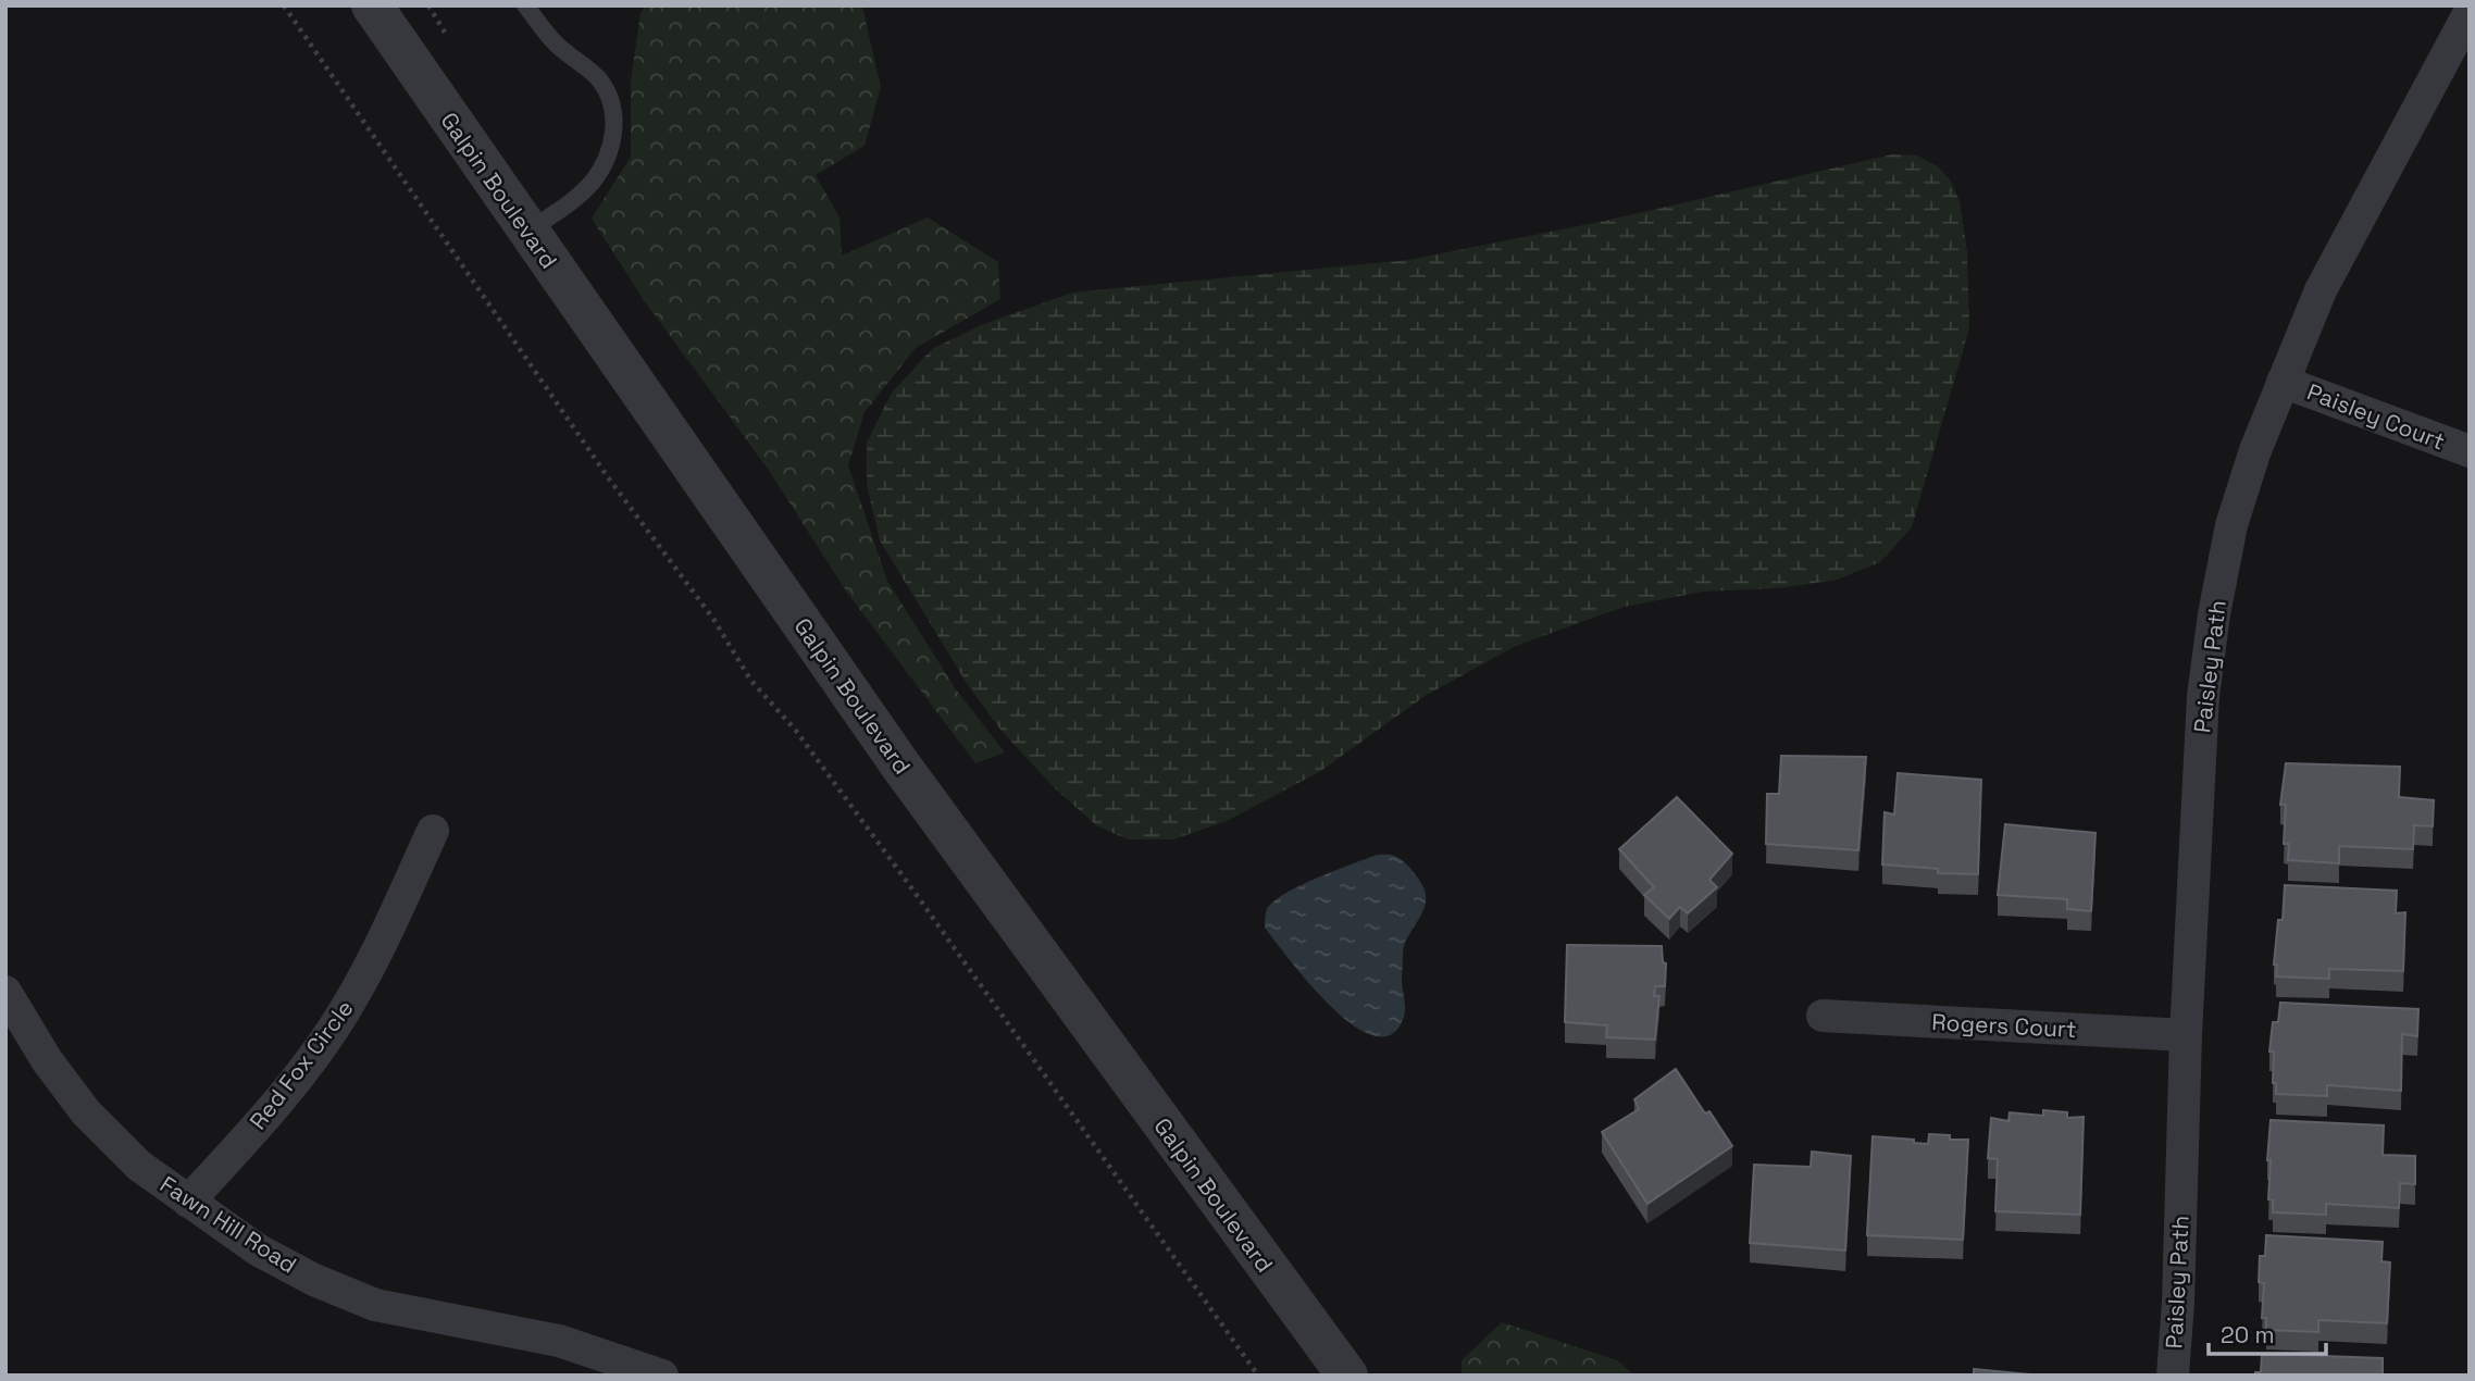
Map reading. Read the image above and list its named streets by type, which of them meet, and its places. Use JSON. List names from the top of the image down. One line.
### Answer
{"streets":{"street":["Galpin Boulevard","Paisley Court","Paisley Path","Rogers Court","Red Fox Circle","Fawn Hill Road"]},"crossings":[["Paisley Court","Paisley Path"],["Paisley Path","Rogers Court"],["Red Fox Circle","Fawn Hill Road"]],"scale_bar":"20 m"}
